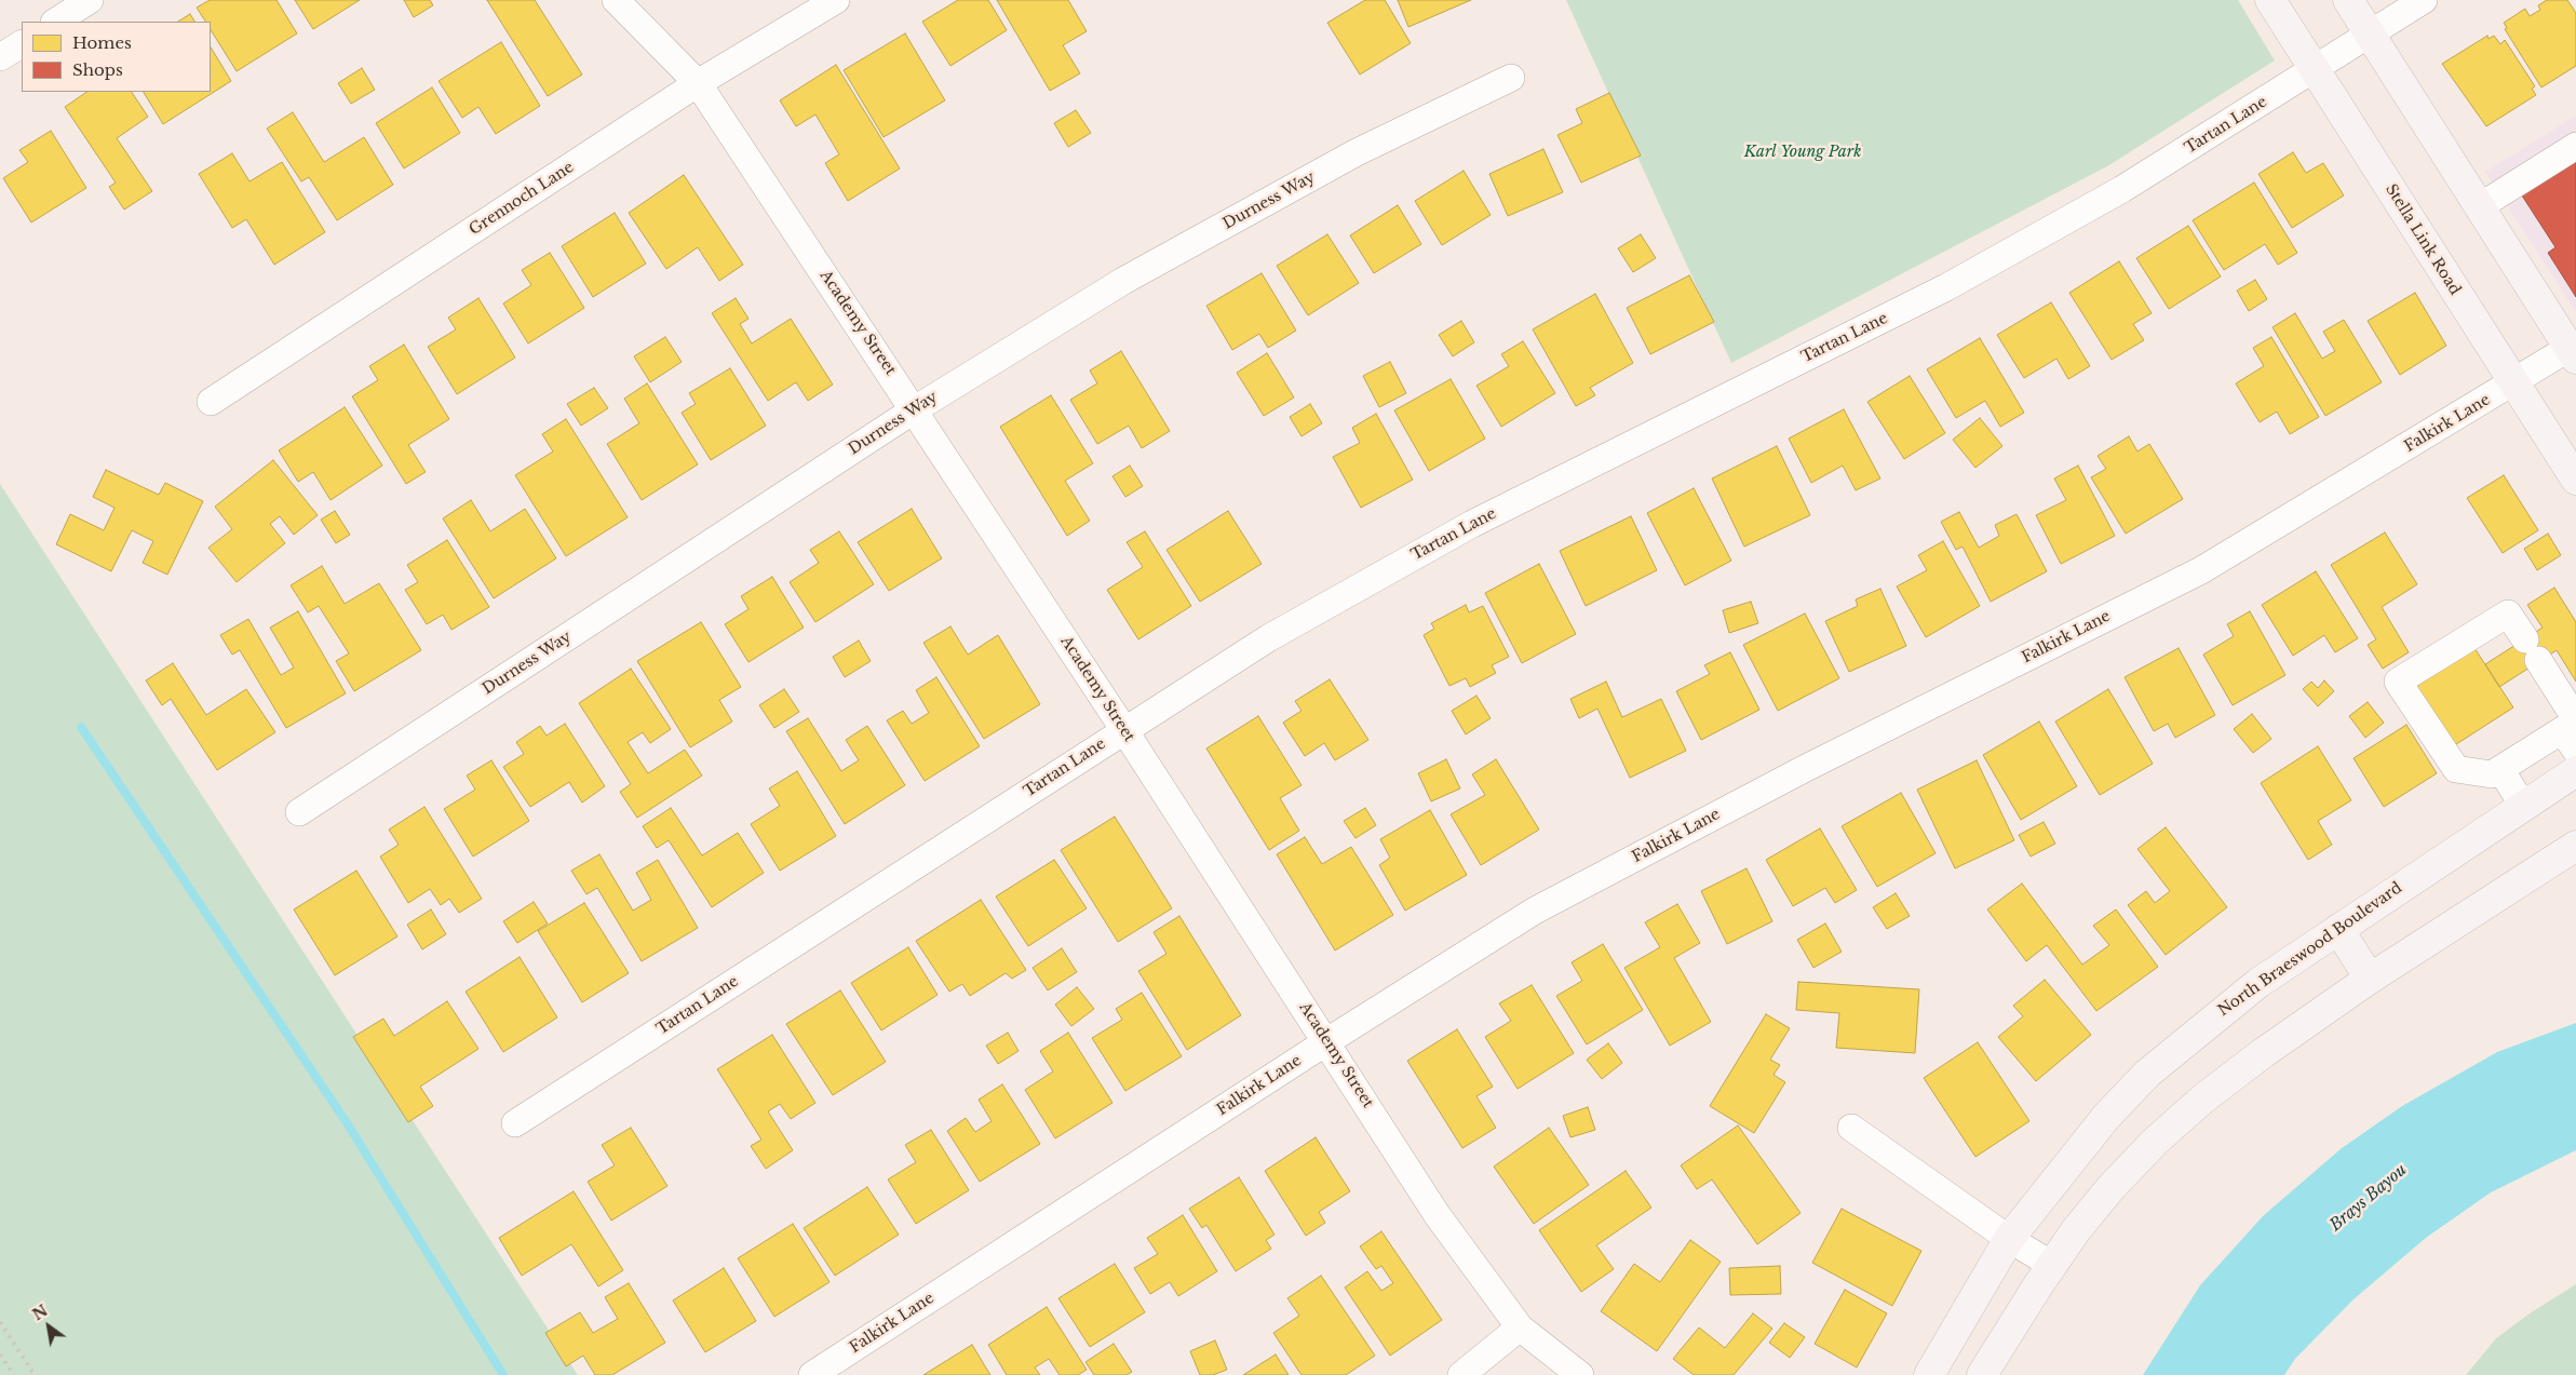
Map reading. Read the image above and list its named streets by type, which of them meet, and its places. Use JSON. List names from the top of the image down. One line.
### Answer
{"streets":{"main road":["Stella Link Road","North Braeswood Boulevard"],"street":["Tartan Lane","Grennoch Lane","Durness Way","Academy Street","Falkirk Lane"]},"crossings":[["Tartan Lane","Stella Link Road"],["Tartan Lane","Academy Street"],["Grennoch Lane","Academy Street"],["Durness Way","Academy Street"],["Stella Link Road","Falkirk Lane"],["Academy Street","Falkirk Lane"]],"water":["Brays Bayou"],"parks":["Karl Young Park"],"legend":["Homes","Shops"],"north":"top left"}
